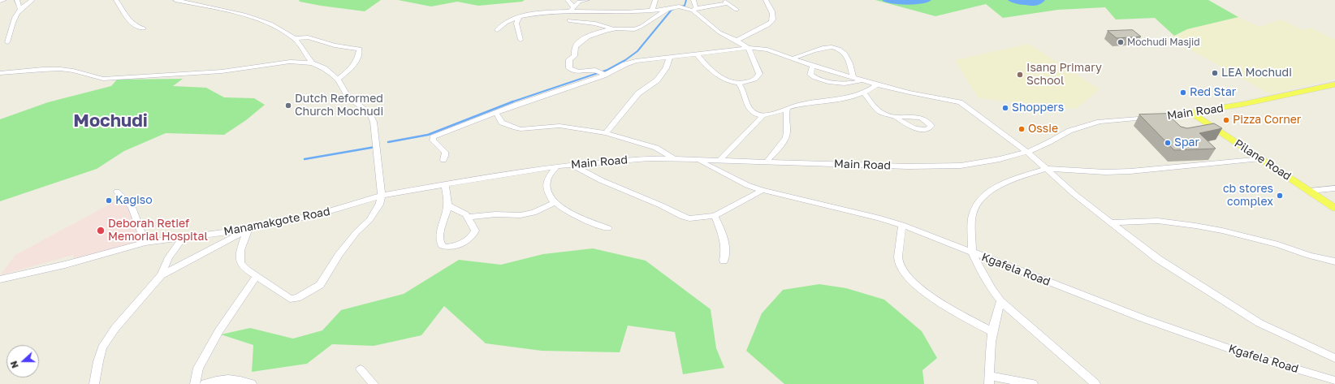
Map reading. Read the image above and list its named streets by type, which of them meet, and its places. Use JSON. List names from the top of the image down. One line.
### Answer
{"streets":{"main road":["Main Road","Pilane Road"],"street":["Manamakgote Road","Kgafela Road"]},"crossings":[["Main Road","Pilane Road"],["Main Road","Manamakgote Road"],["Main Road","Kgafela Road"]],"districts":["Mochudi"],"places":["Mochudi Masjid","LEA Mochudi","Isang Primary School","Red Star","Dutch Reformed Church Mochudi","Shoppers","Pizza Corner","Ossie","Spar","cb stores complex","Kagiso","Deborah Retief Memorial Hospital"],"north":"left"}
